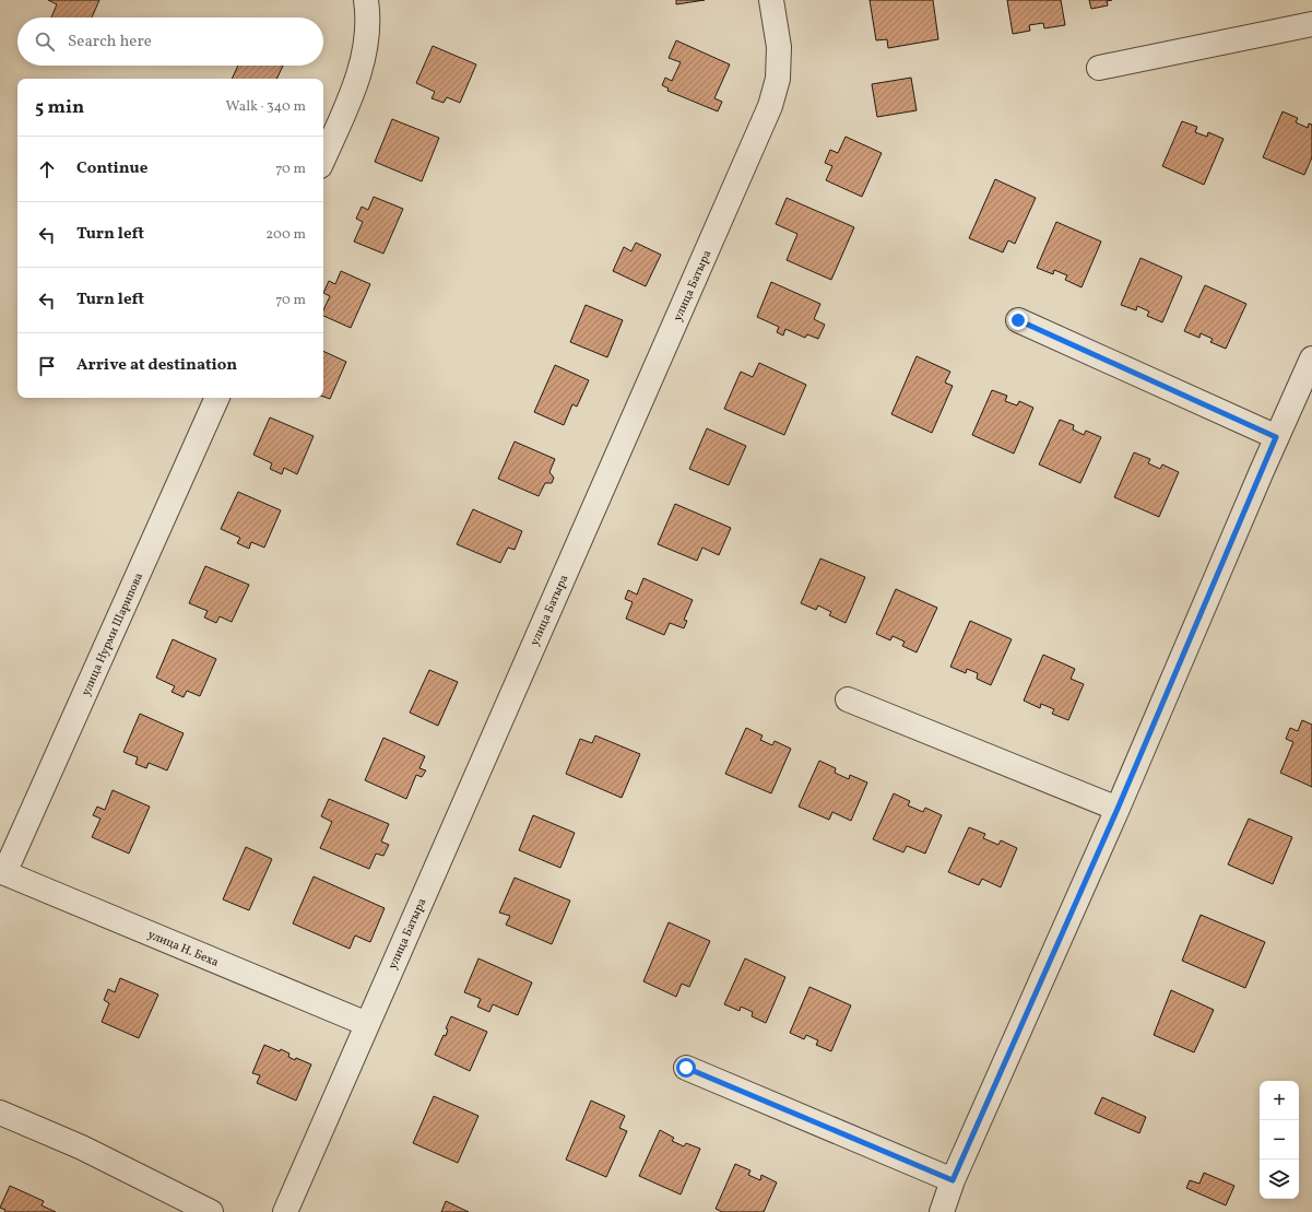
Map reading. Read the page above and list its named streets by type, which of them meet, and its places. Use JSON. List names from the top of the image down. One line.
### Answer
{"streets":{"street":["улица Батыра","улица Нурми Шарипова","улица Н. Беха"]},"crossings":[["улица Батыра","улица Н. Беха"],["улица Нурми Шарипова","улица Н. Беха"]],"page":{"search":"Search here","heading":["5 min","Walk · 340 m"],"list":[["Continue","70 m"],["Turn left","200 m"],["Turn left","70 m"],"Arrive at destination"],"map_buttons":["+","−"]}}
